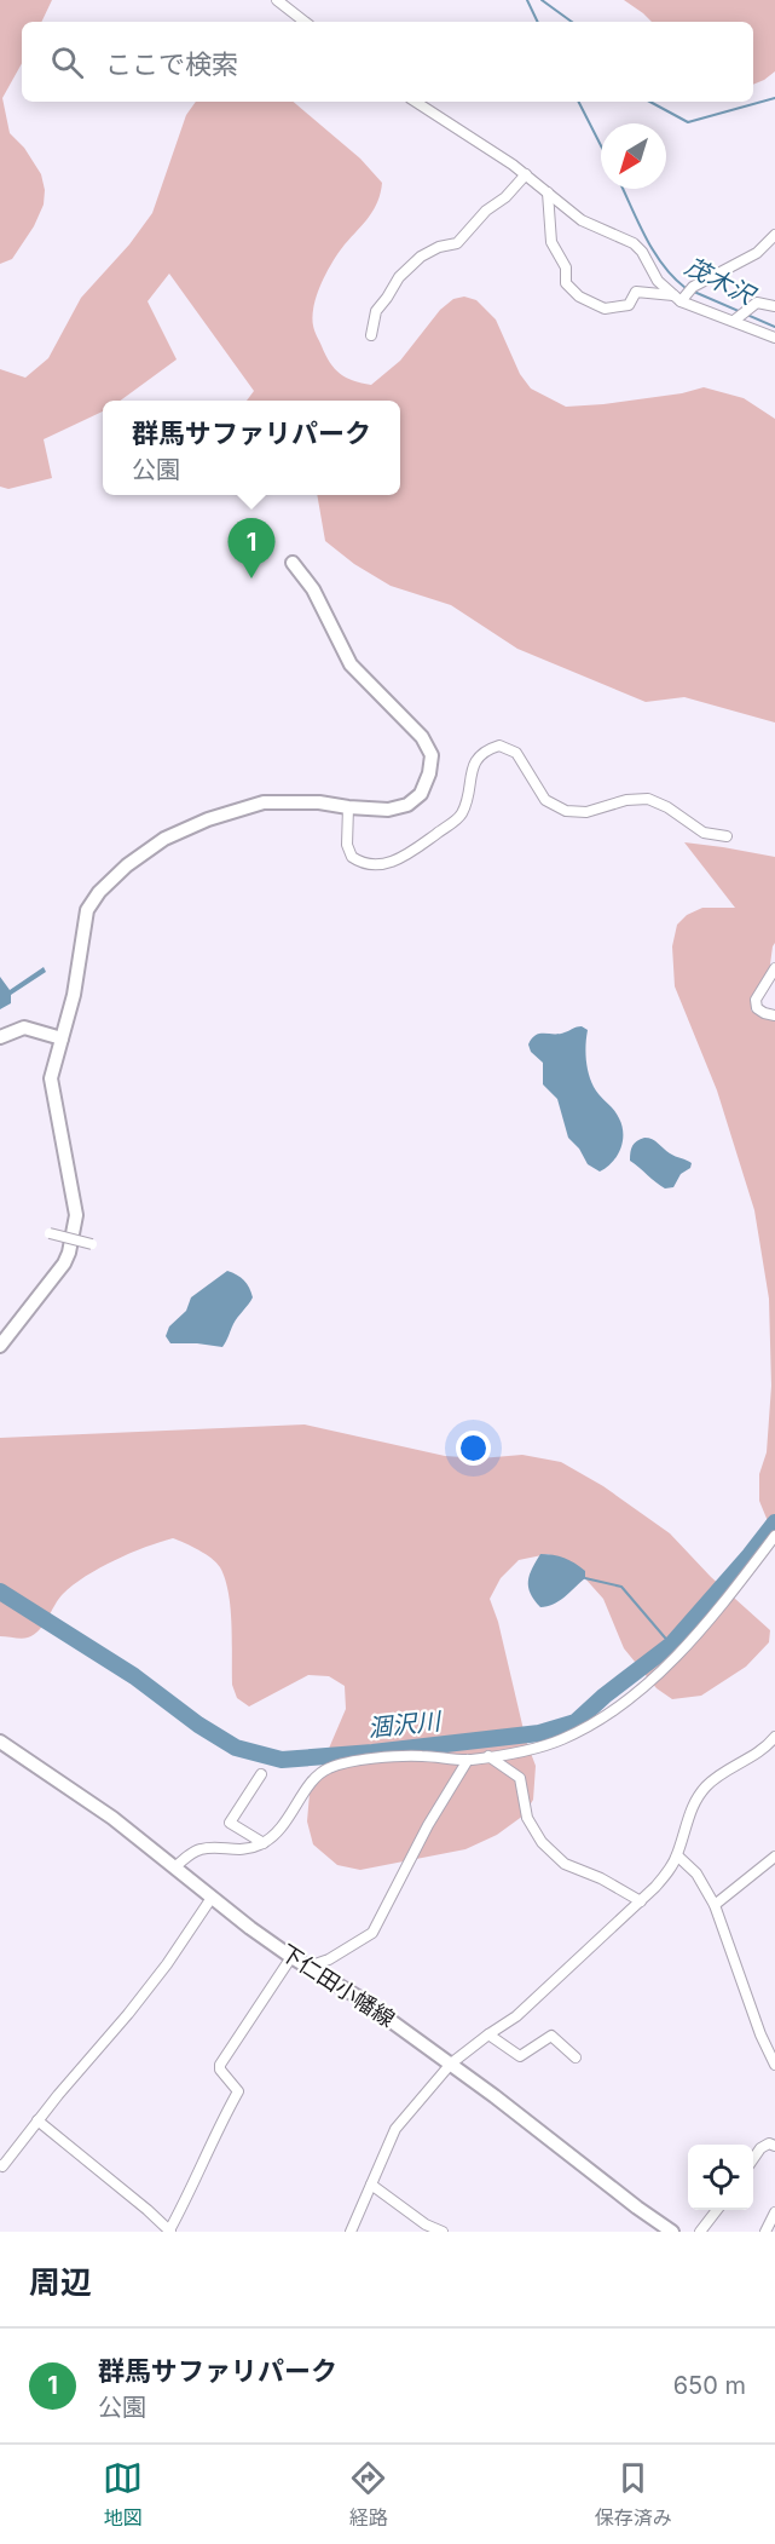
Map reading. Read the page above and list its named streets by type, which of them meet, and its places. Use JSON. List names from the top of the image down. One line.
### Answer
{"streets":{"street":["下仁田小幡線"]},"water":["茂木沢","涸沢川"],"north":"bottom left","page":{"search":"ここで検索","popup":["群馬サファリパーク","公園"],"pins":"1","heading":"周辺","list":[{"mark":"1","name":"群馬サファリパーク","note":"公園","value":"650 m"}],"nav":["地図","経路","保存済み"]}}
